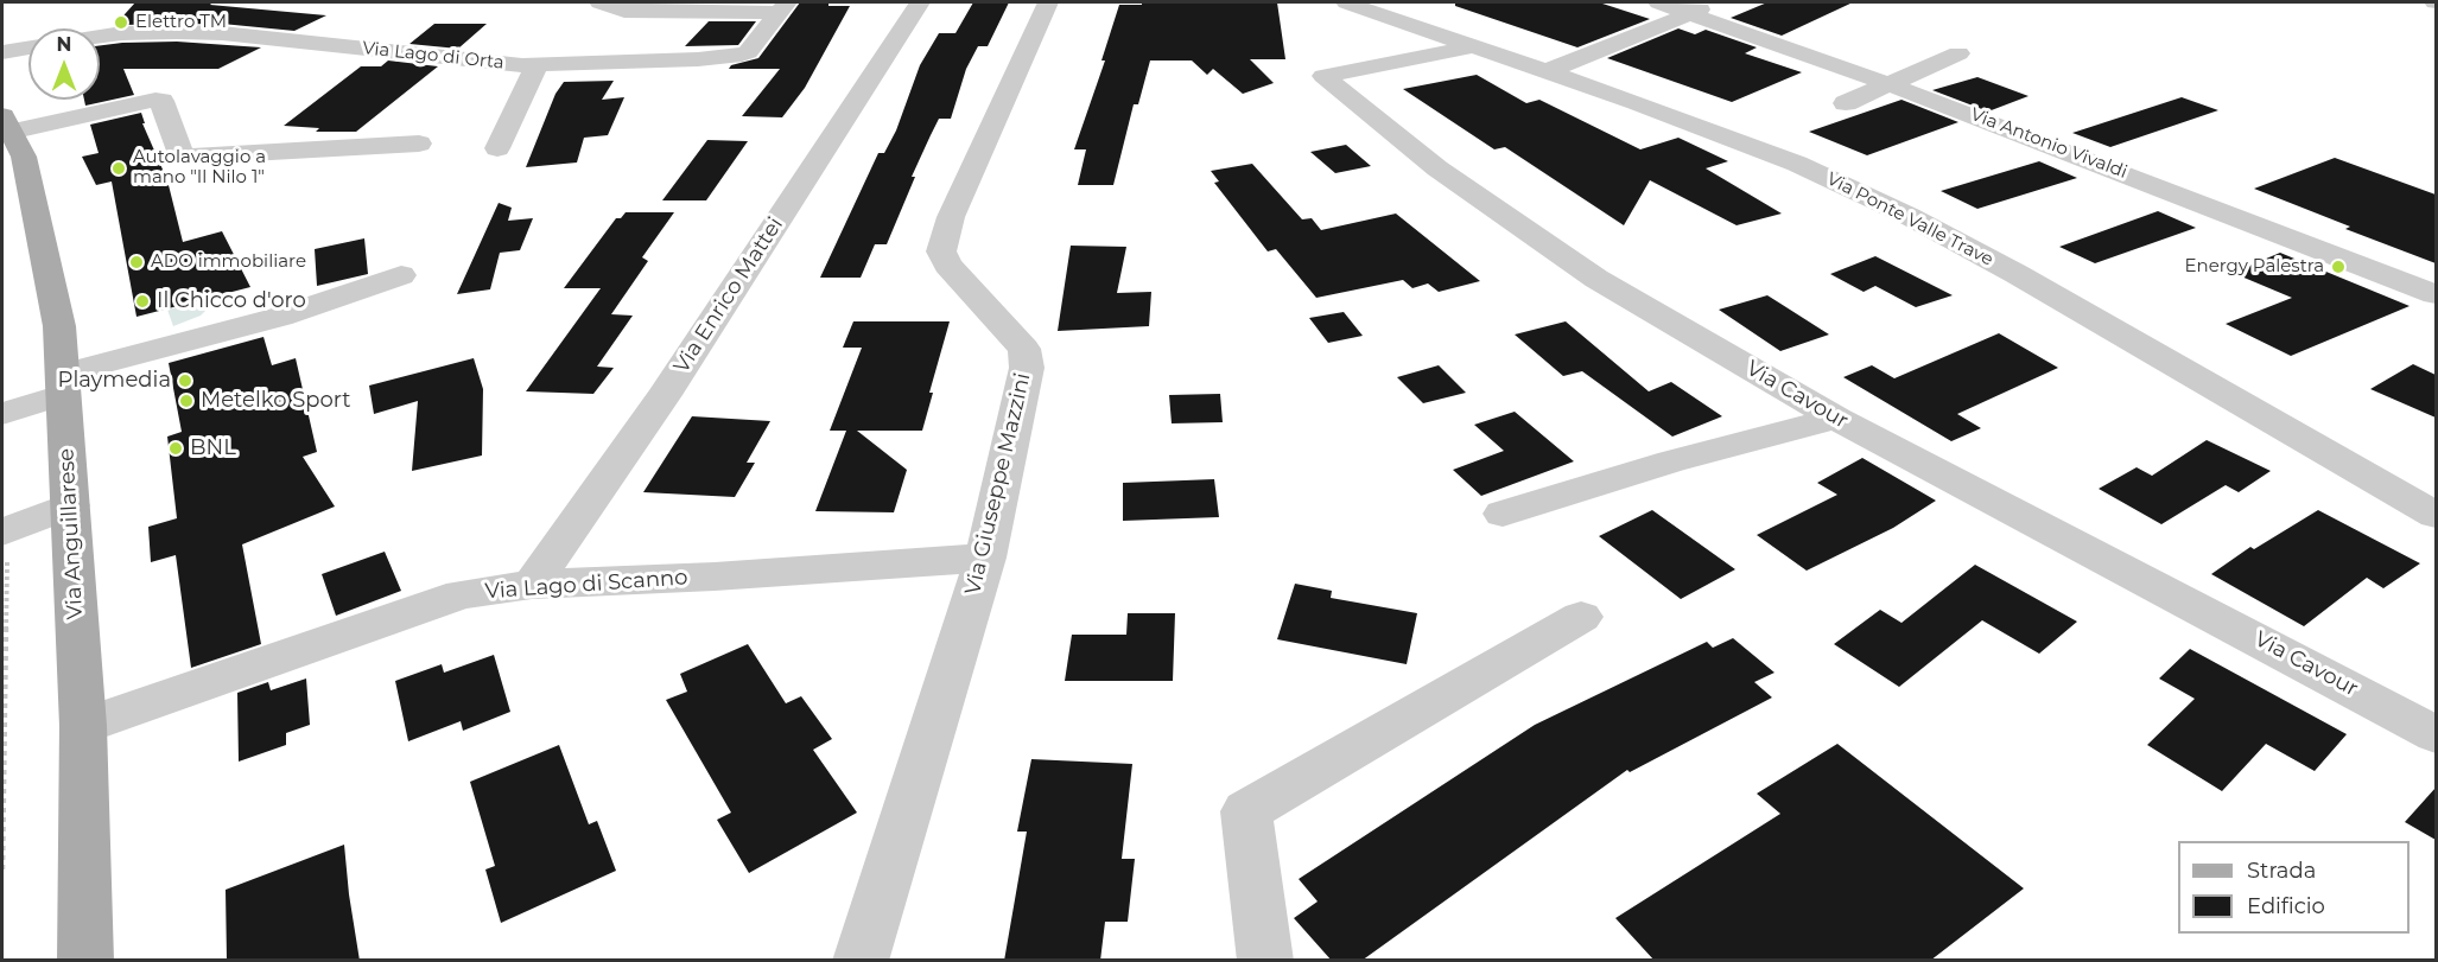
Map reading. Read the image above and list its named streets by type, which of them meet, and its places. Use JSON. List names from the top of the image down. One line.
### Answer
{"streets":{"main road":["Via Anguillarese"],"street":["Via Lago di Orta","Via Antonio Vivaldi","Via Ponte Valle Trave","Via Enrico Mattei","Via Cavour","Via Giuseppe Mazzini","Via Lago di Scanno"]},"crossings":[["Via Ponte Valle Trave","Via Cavour"],["Via Enrico Mattei","Via Lago di Scanno"],["Via Giuseppe Mazzini","Via Lago di Scanno"],["Via Anguillarese","Via Lago di Scanno"]],"places":["Elettro TM","Autolavaggio a mano \"Il Nilo 1\"","ADO immobiliare","Energy Palestra","Il Chicco d'oro","Playmedia","Metelko Sport","BNL"],"legend":["Strada","Edificio"],"north":"top"}
